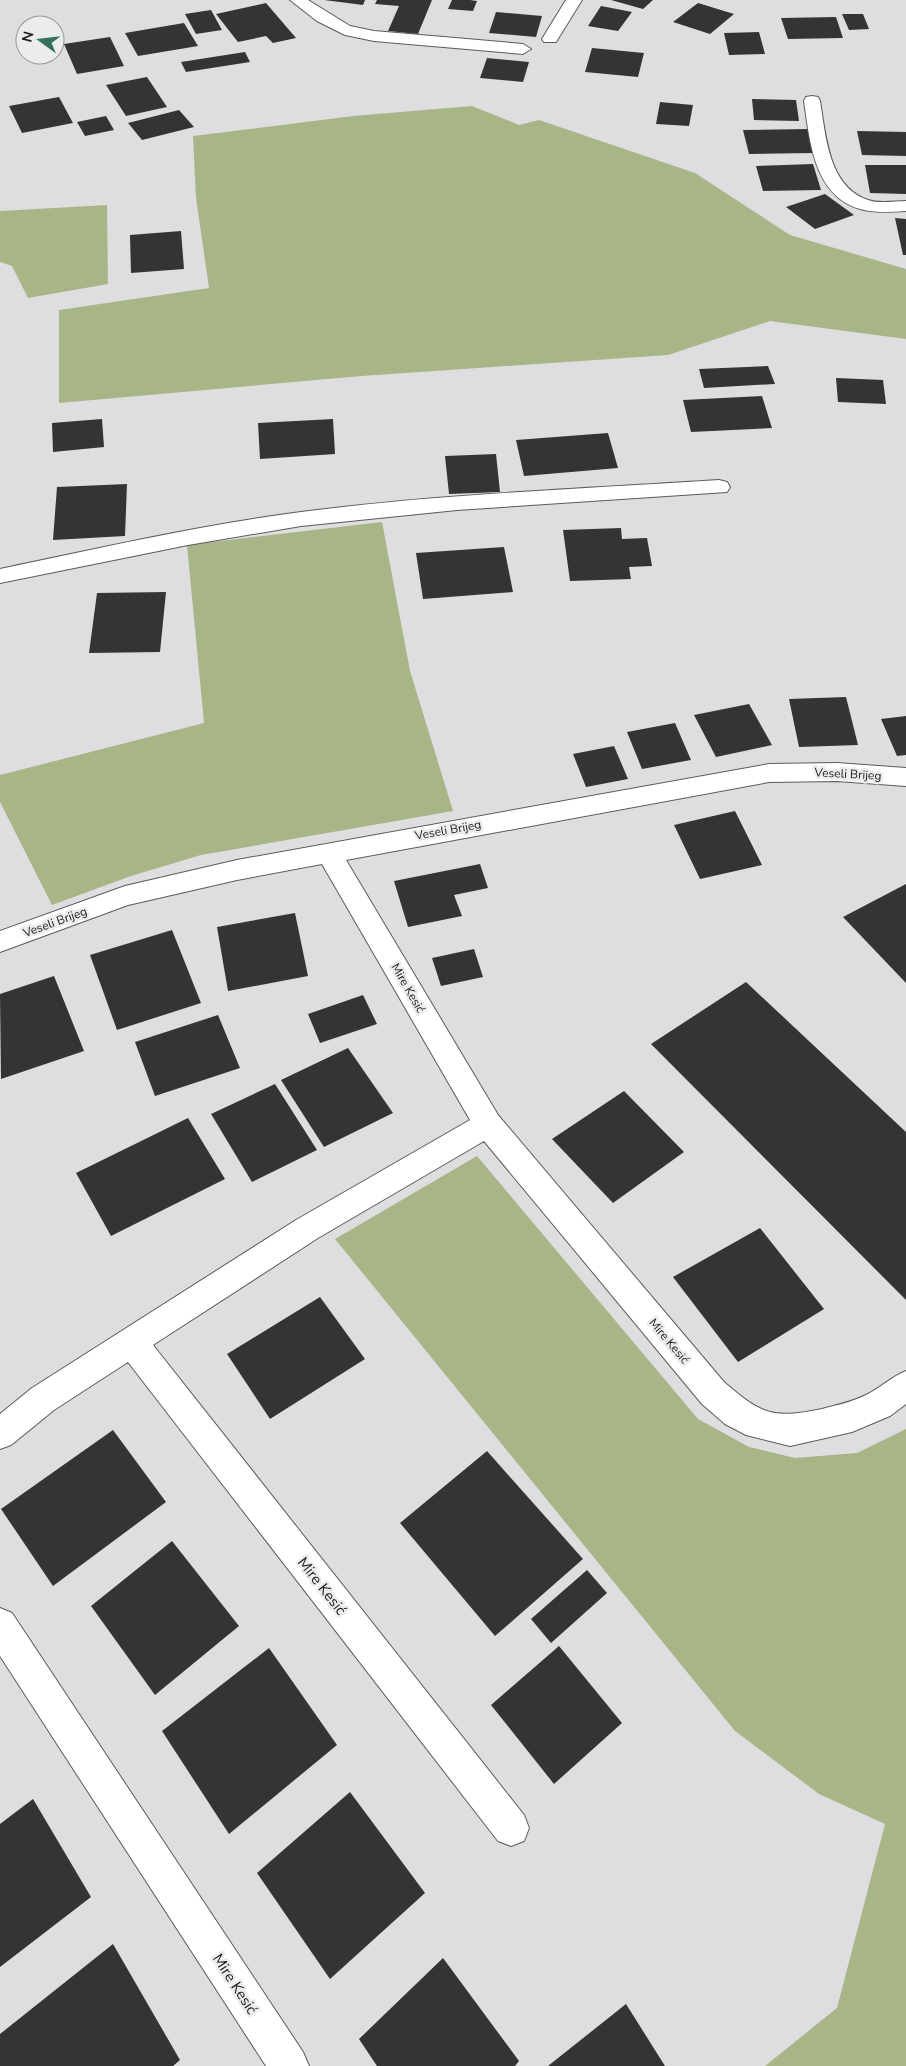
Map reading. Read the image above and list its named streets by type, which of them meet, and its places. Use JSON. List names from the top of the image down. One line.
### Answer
{"streets":{"street":["Veseli Brijeg","Mire Kesić"]},"crossings":[["Veseli Brijeg","Mire Kesić"]],"north":"left"}
